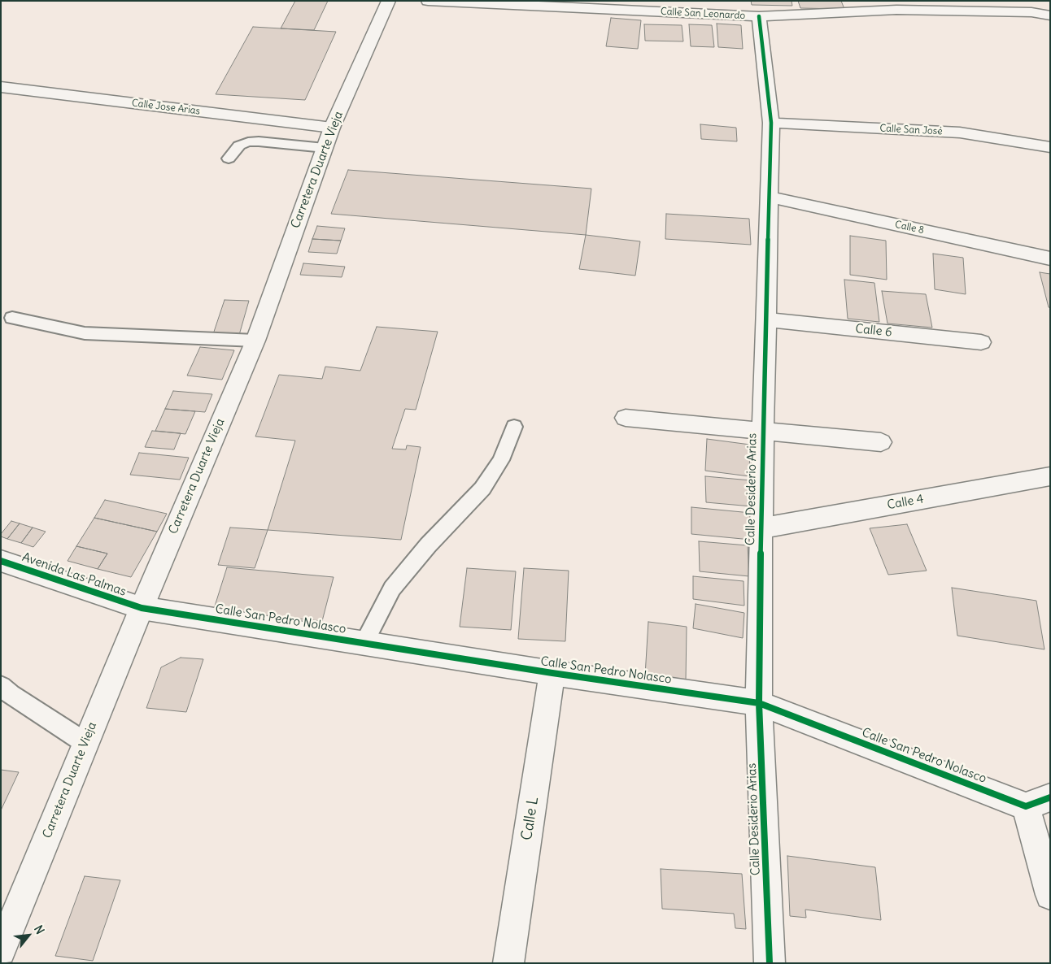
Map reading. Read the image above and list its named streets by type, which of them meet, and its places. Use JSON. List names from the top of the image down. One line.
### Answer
{"streets":{"street":["Calle San Leonardo","Calle Jose Arias","Calle San José","Carretera Duarte Vieja","Calle 8","Calle 6","Calle Desiderio Arias","Calle 4","Avenida Las Palmas","Calle San Pedro Nolasco","Calle L"]},"crossings":[["Calle San Leonardo","Calle Desiderio Arias"],["Calle Jose Arias","Carretera Duarte Vieja"],["Calle San José","Calle Desiderio Arias"],["Carretera Duarte Vieja","Avenida Las Palmas"],["Carretera Duarte Vieja","Calle San Pedro Nolasco"],["Calle 8","Calle Desiderio Arias"],["Calle 6","Calle Desiderio Arias"],["Calle Desiderio Arias","Calle 4"],["Calle Desiderio Arias","Calle San Pedro Nolasco"],["Avenida Las Palmas","Calle San Pedro Nolasco"],["Calle San Pedro Nolasco","Calle L"]],"north":"top right"}
